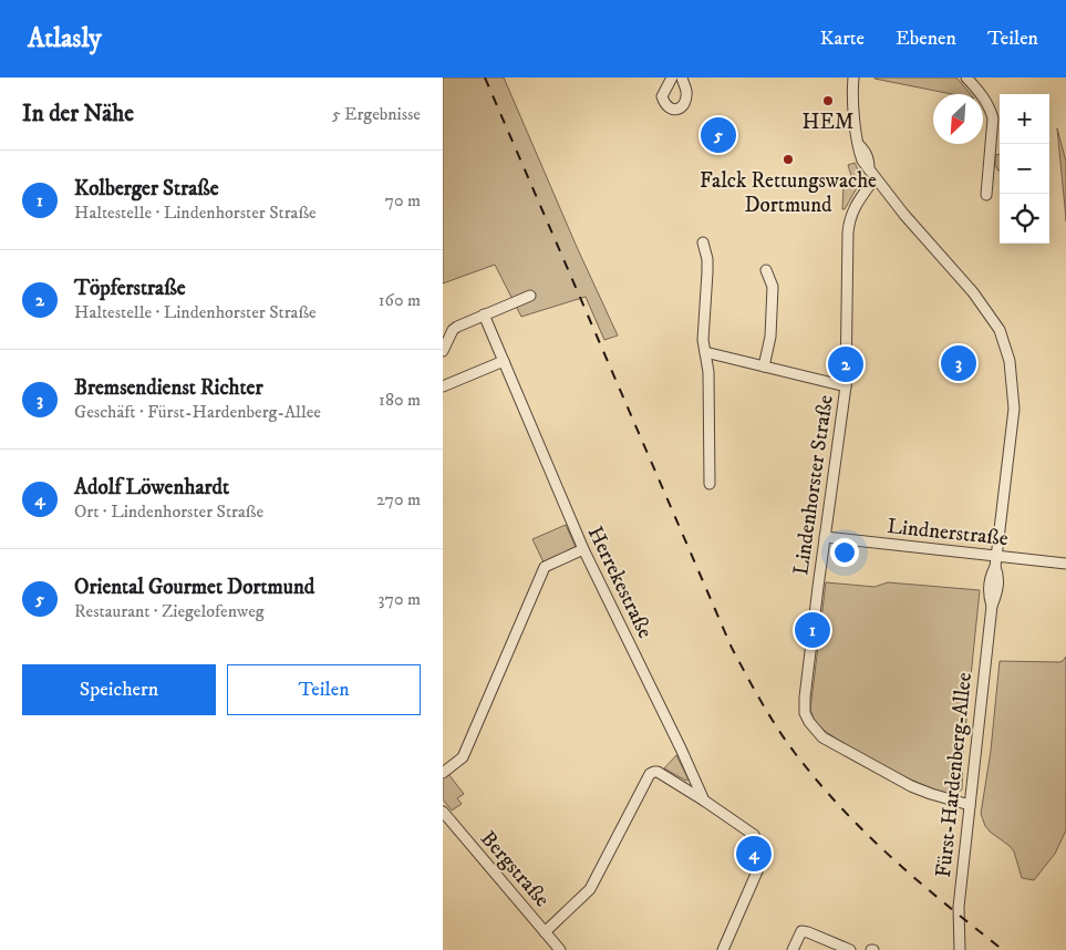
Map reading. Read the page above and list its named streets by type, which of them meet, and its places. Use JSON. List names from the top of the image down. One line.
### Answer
{"streets":{"street":["Lindenhorster Straße","Lindnerstraße","Herrekestraße","Fürst-Hardenberg-Allee","Bergstraße"]},"crossings":[["Lindenhorster Straße","Lindnerstraße"],["Lindenhorster Straße","Fürst-Hardenberg-Allee"],["Lindnerstraße","Fürst-Hardenberg-Allee"]],"places":["HEM","Falck Rettungswache Dortmund"],"north":"bottom left","page":{"header":"Atlasly","nav":["Karte","Ebenen","Teilen"],"heading":["In der Nähe","5 Ergebnisse"],"map_buttons":["+","−"],"pins":["5","3","2","1","4"],"list":[{"mark":"1","name":"Kolberger Straße","note":"Haltestelle · Lindenhorster Straße","value":"70 m"},{"mark":"2","name":"Töpferstraße","note":"Haltestelle · Lindenhorster Straße","value":"160 m"},{"mark":"3","name":"Bremsendienst Richter","note":"Geschäft · Fürst-Hardenberg-Allee","value":"180 m"},{"mark":"4","name":"Adolf Löwenhardt","note":"Ort · Lindenhorster Straße","value":"270 m"},{"mark":"5","name":"Oriental Gourmet Dortmund","note":"Restaurant · Ziegelofenweg","value":"370 m"}],"buttons":["Speichern","Teilen"]}}
